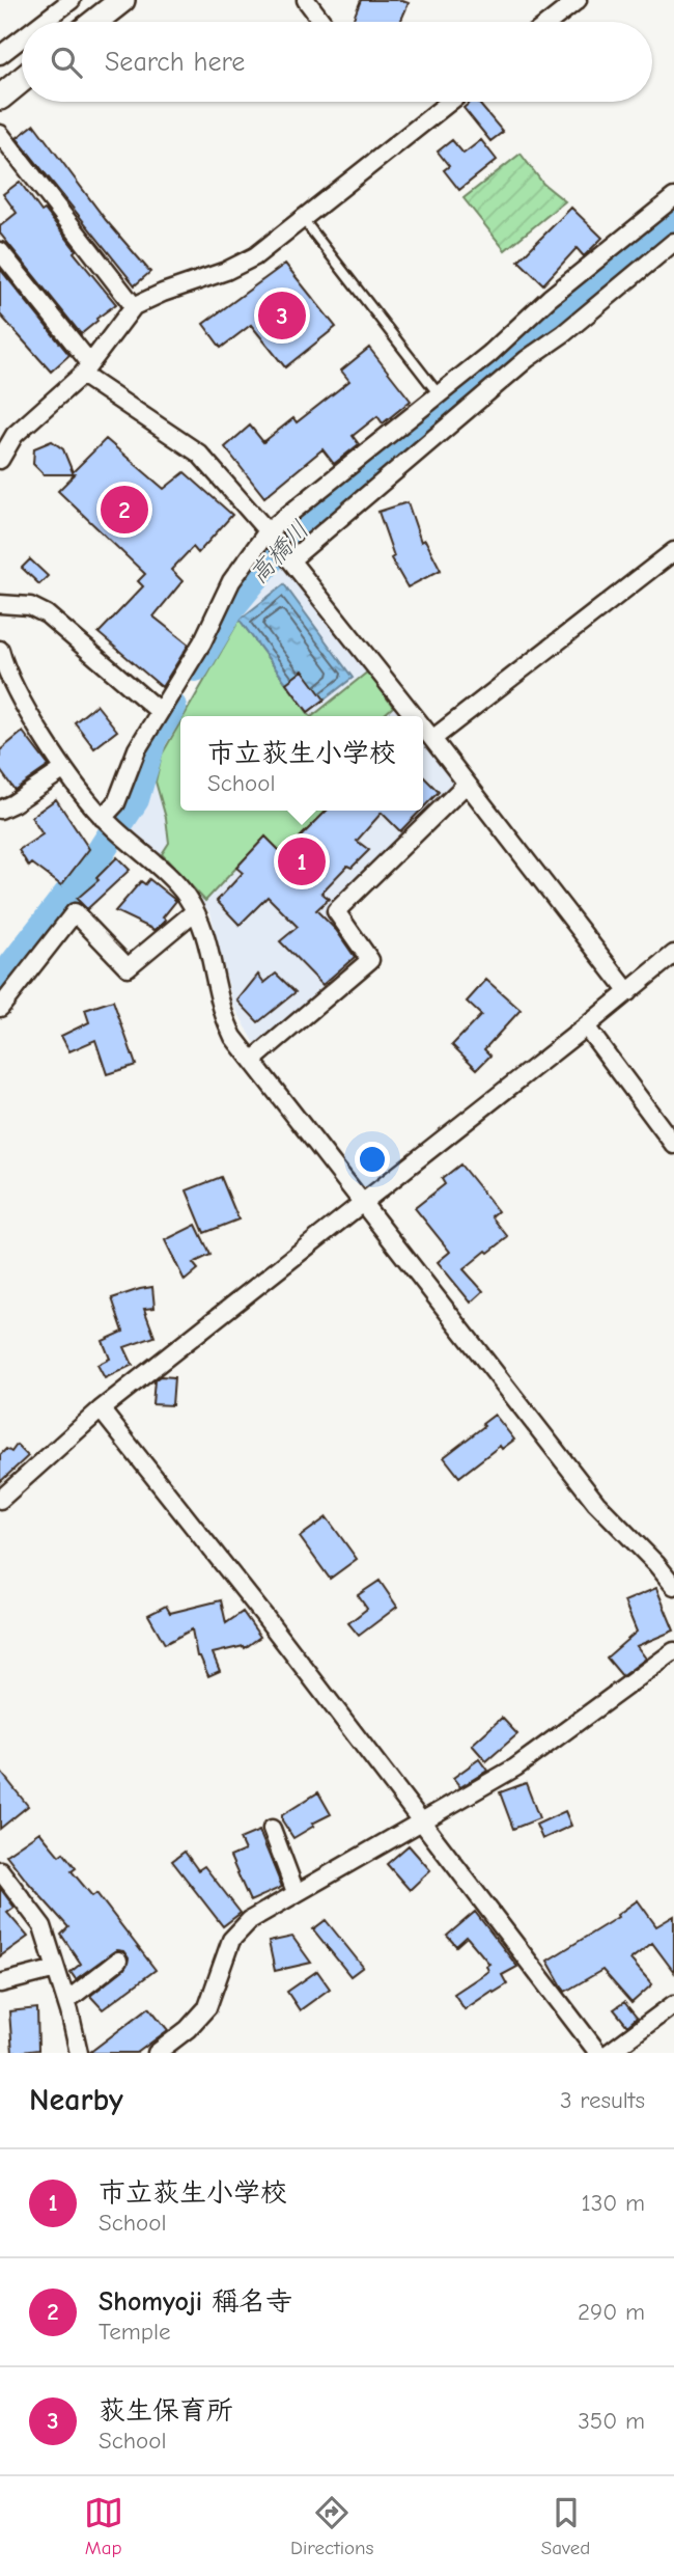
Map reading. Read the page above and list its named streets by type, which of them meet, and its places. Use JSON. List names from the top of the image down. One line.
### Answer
{"water":["高橋川"],"page":{"search":"Search here","pins":["3","2","1"],"popup":["市立荻生小学校","School"],"heading":["Nearby","3 results"],"list":[{"mark":"1","name":"市立荻生小学校","note":"School","value":"130 m"},{"mark":"2","name":"Shomyoji 稱名寺","note":"Temple","value":"290 m"},{"mark":"3","name":"荻生保育所","note":"School","value":"350 m"}],"nav":["Map","Directions","Saved"]}}
